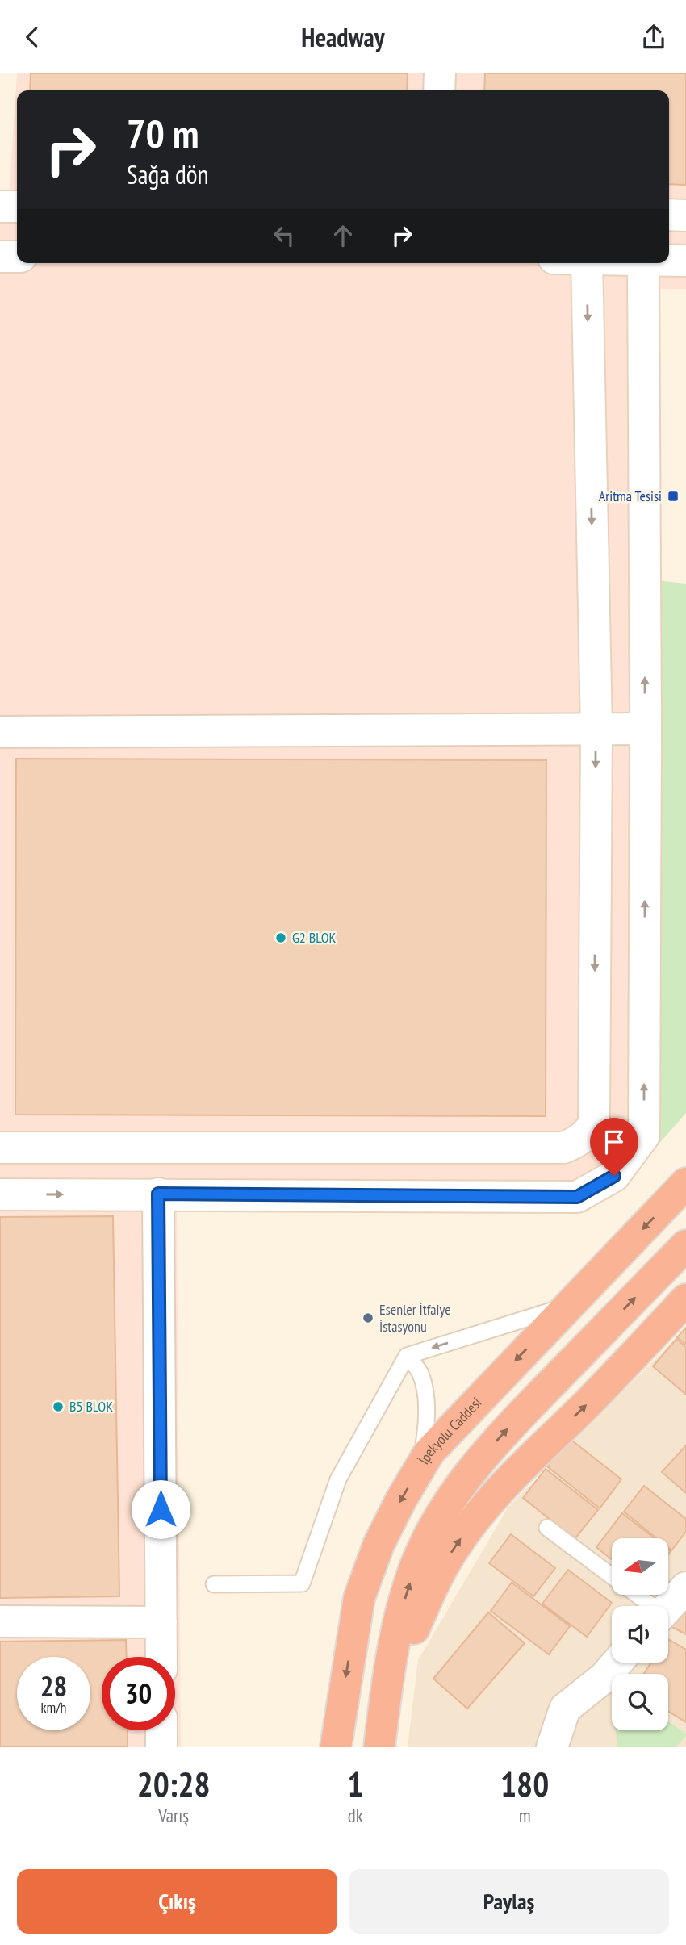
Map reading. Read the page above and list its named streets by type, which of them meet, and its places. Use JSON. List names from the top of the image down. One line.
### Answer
{"streets":{"highway":["İpekyolu Caddesi"]},"places":{"transit":["Aritma Tesisi"],"other":["G2 BLOK","Esenler İtfaiye İstasyonu","B5 BLOK"]},"north":"left","page":{"header":"Headway","turn":["70 m","Sağa dön"],"speed":"28 km/h","limit":"30","eta":["20:28","Varış","1","dk","180","m"],"buttons":["Çıkış","Paylaş"]}}
